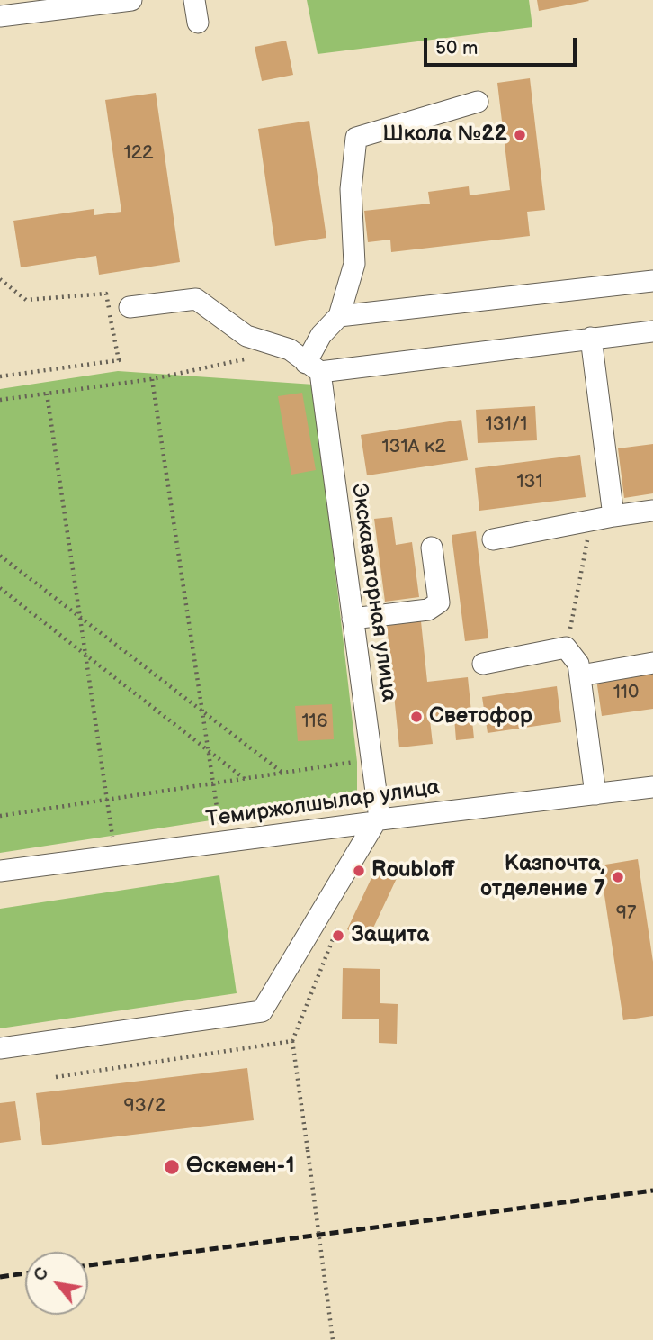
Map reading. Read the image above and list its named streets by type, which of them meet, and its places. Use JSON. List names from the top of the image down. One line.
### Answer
{"streets":{"street":["Экскаваторная улица","Темиржолшылар улица"]},"crossings":[["Экскаваторная улица","Темиржолшылар улица"]],"places":["Школа №22","Светофор","Roubloff","Казпочта, отделение 7","Защита","Өскемен-1"],"house_numbers":["122","131/1","131А к2","131","110","116","97","93/2"],"scale_bar":"50 m","north":"top left"}
